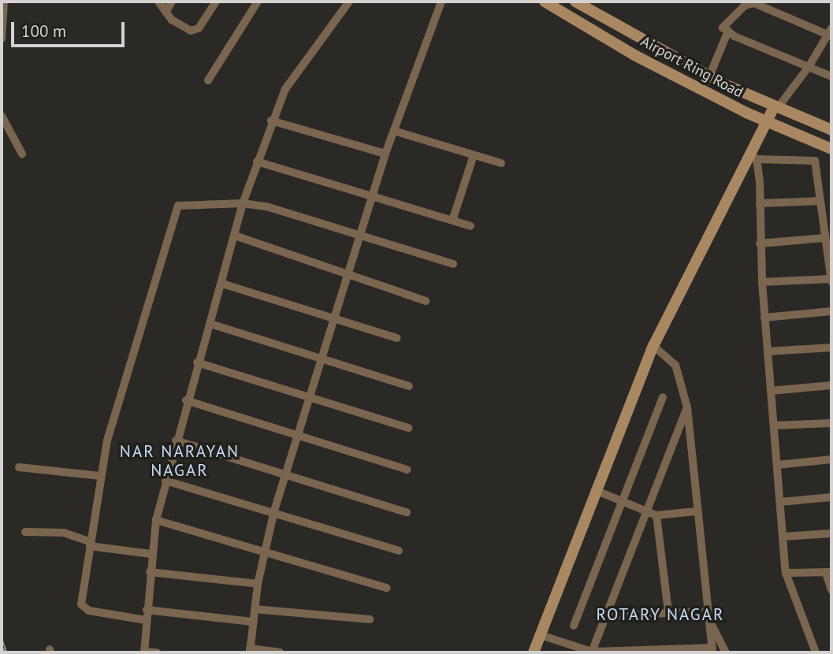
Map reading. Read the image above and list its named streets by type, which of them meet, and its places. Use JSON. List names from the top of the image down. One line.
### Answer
{"streets":{"main road":["Airport Ring Road"]},"districts":["NAR NARAYAN NAGAR","ROTARY NAGAR"],"scale_bar":"100 m"}
